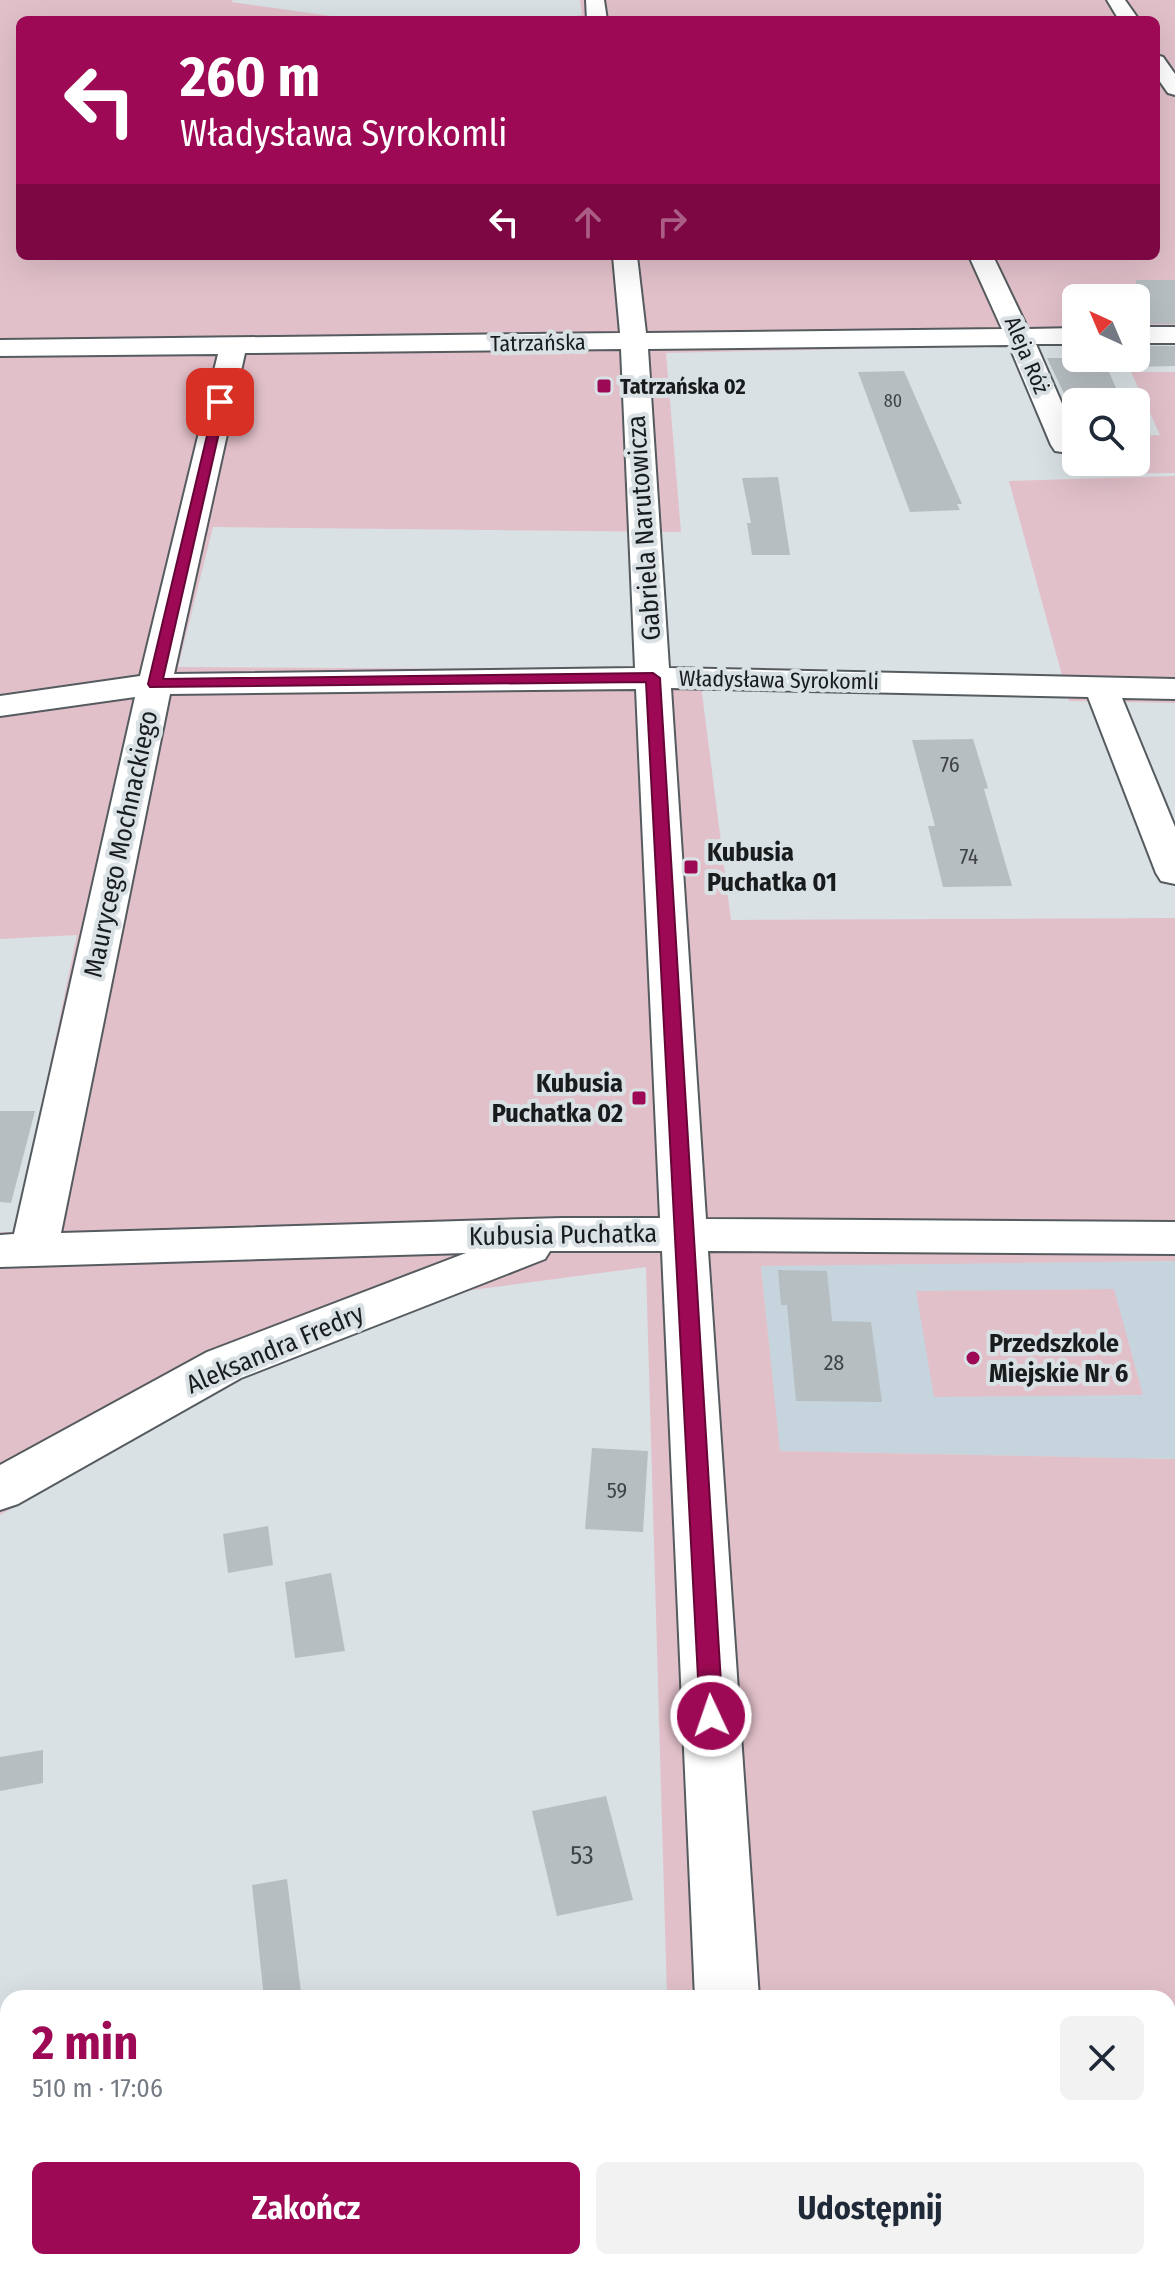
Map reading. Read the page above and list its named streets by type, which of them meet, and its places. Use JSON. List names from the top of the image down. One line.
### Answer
{"streets":{"street":["Tatrzańska","Aleja Róż","Gabriela Narutowicza","Władysława Syrokomli","Maurycego Mochnackiego","Kubusia Puchatka","Aleksandra Fredry"]},"crossings":[["Tatrzańska","Aleja Róż"],["Tatrzańska","Gabriela Narutowicza"],["Tatrzańska","Maurycego Mochnackiego"],["Gabriela Narutowicza","Władysława Syrokomli"],["Gabriela Narutowicza","Kubusia Puchatka"],["Władysława Syrokomli","Maurycego Mochnackiego"],["Maurycego Mochnackiego","Kubusia Puchatka"],["Kubusia Puchatka","Aleksandra Fredry"]],"places":{"transit":["Tatrzańska 02","Kubusia Puchatka 01","Kubusia Puchatka 02"],"other":["Przedszkole Miejskie Nr 6"]},"house_numbers":["80","76","74","28","59","53"],"north":"top left","page":{"turn":["260 m","Władysława Syrokomli"],"heading":["2 min","510 m · 17:06"],"buttons":["Zakończ","Udostępnij"]}}
